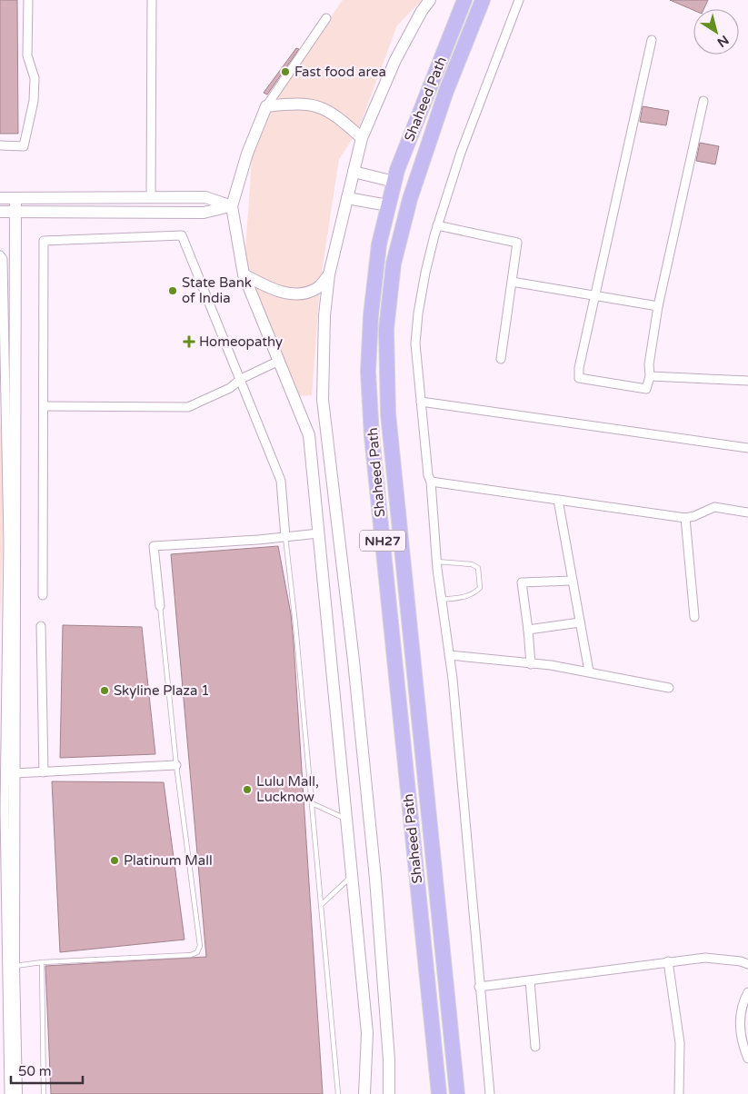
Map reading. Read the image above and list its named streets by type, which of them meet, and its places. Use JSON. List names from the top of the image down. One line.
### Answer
{"streets":{"highway":["Shaheed Path","NH27"]},"places":{"other":["Fast food area","State Bank of India","Skyline Plaza 1","Lulu Mall, Lucknow","Platinum Mall"],"health":["Homeopathy"]},"scale_bar":"50 m","north":"bottom right"}
